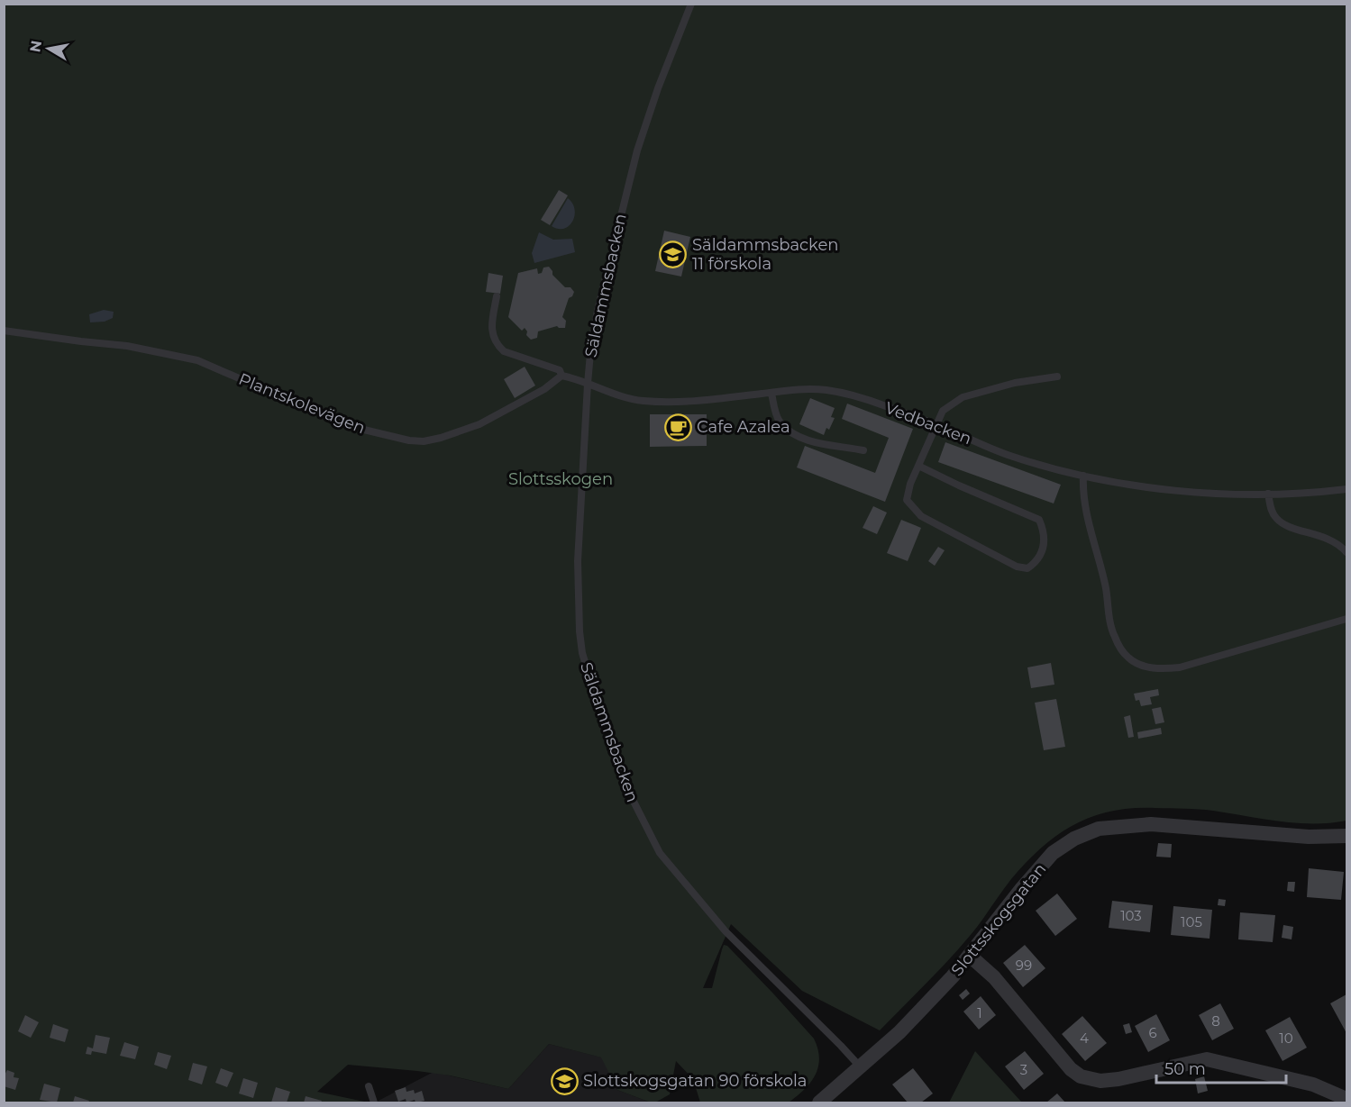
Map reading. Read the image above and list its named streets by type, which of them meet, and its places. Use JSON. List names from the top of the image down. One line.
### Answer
{"streets":{"street":["Slottsskogsgatan"],"lane":["Säldammsbacken","Plantskolevägen","Vedbacken"]},"crossings":[["Säldammsbacken","Vedbacken"],["Säldammsbacken","Slottsskogsgatan"]],"parks":["Slottsskogen"],"places":{"school or university":["Säldammsbacken 11 förskola","Slottskogsgatan 90 förskola"],"cafe":["Cafe Azalea"]},"house_numbers":["103","105","99","1","8","6","4","10","3"],"scale_bar":"50 m","north":"left"}
